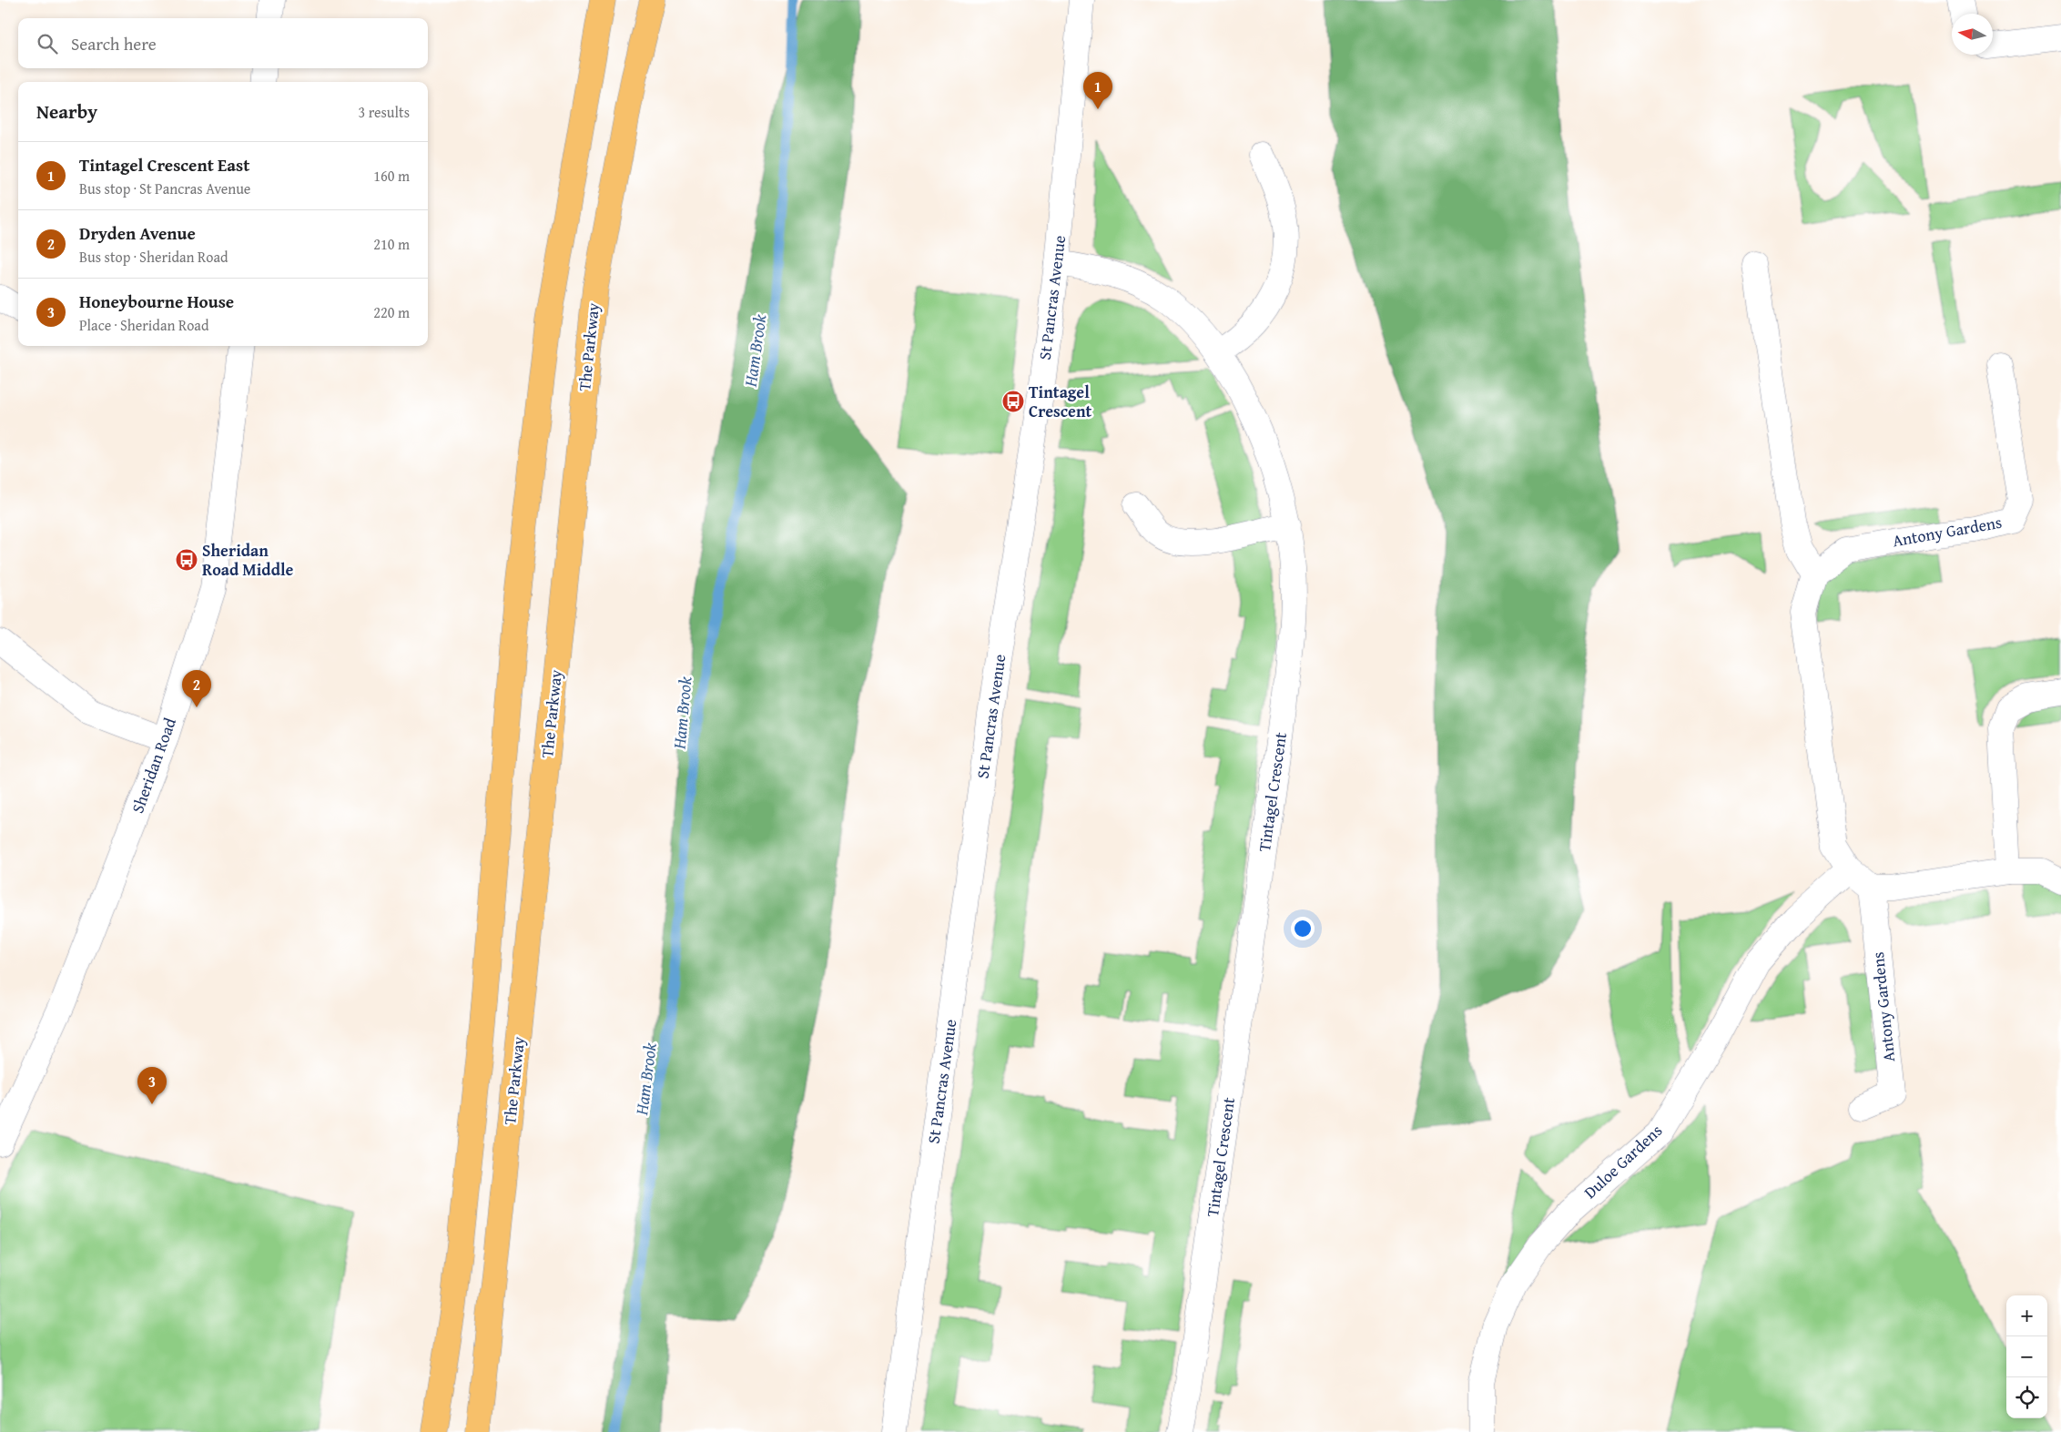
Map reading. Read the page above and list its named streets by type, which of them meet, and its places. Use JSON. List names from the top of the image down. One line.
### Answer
{"streets":{"highway":["The Parkway"],"street":["St Pancras Avenue","Antony Gardens","Sheridan Road","Tintagel Crescent","Duloe Gardens"]},"crossings":[["St Pancras Avenue","Tintagel Crescent"]],"water":["Ham Brook"],"places":{"bus stop":["Tintagel Crescent","Sheridan Road Middle"]},"north":"left","page":{"search":"Search here","pins":["1","2","3"],"heading":["Nearby","3 results"],"list":[{"mark":"1","name":"Tintagel Crescent East","note":"Bus stop · St Pancras Avenue","value":"160 m"},{"mark":"2","name":"Dryden Avenue","note":"Bus stop · Sheridan Road","value":"210 m"},{"mark":"3","name":"Honeybourne House","note":"Place · Sheridan Road","value":"220 m"}],"map_buttons":["+","−"]}}
